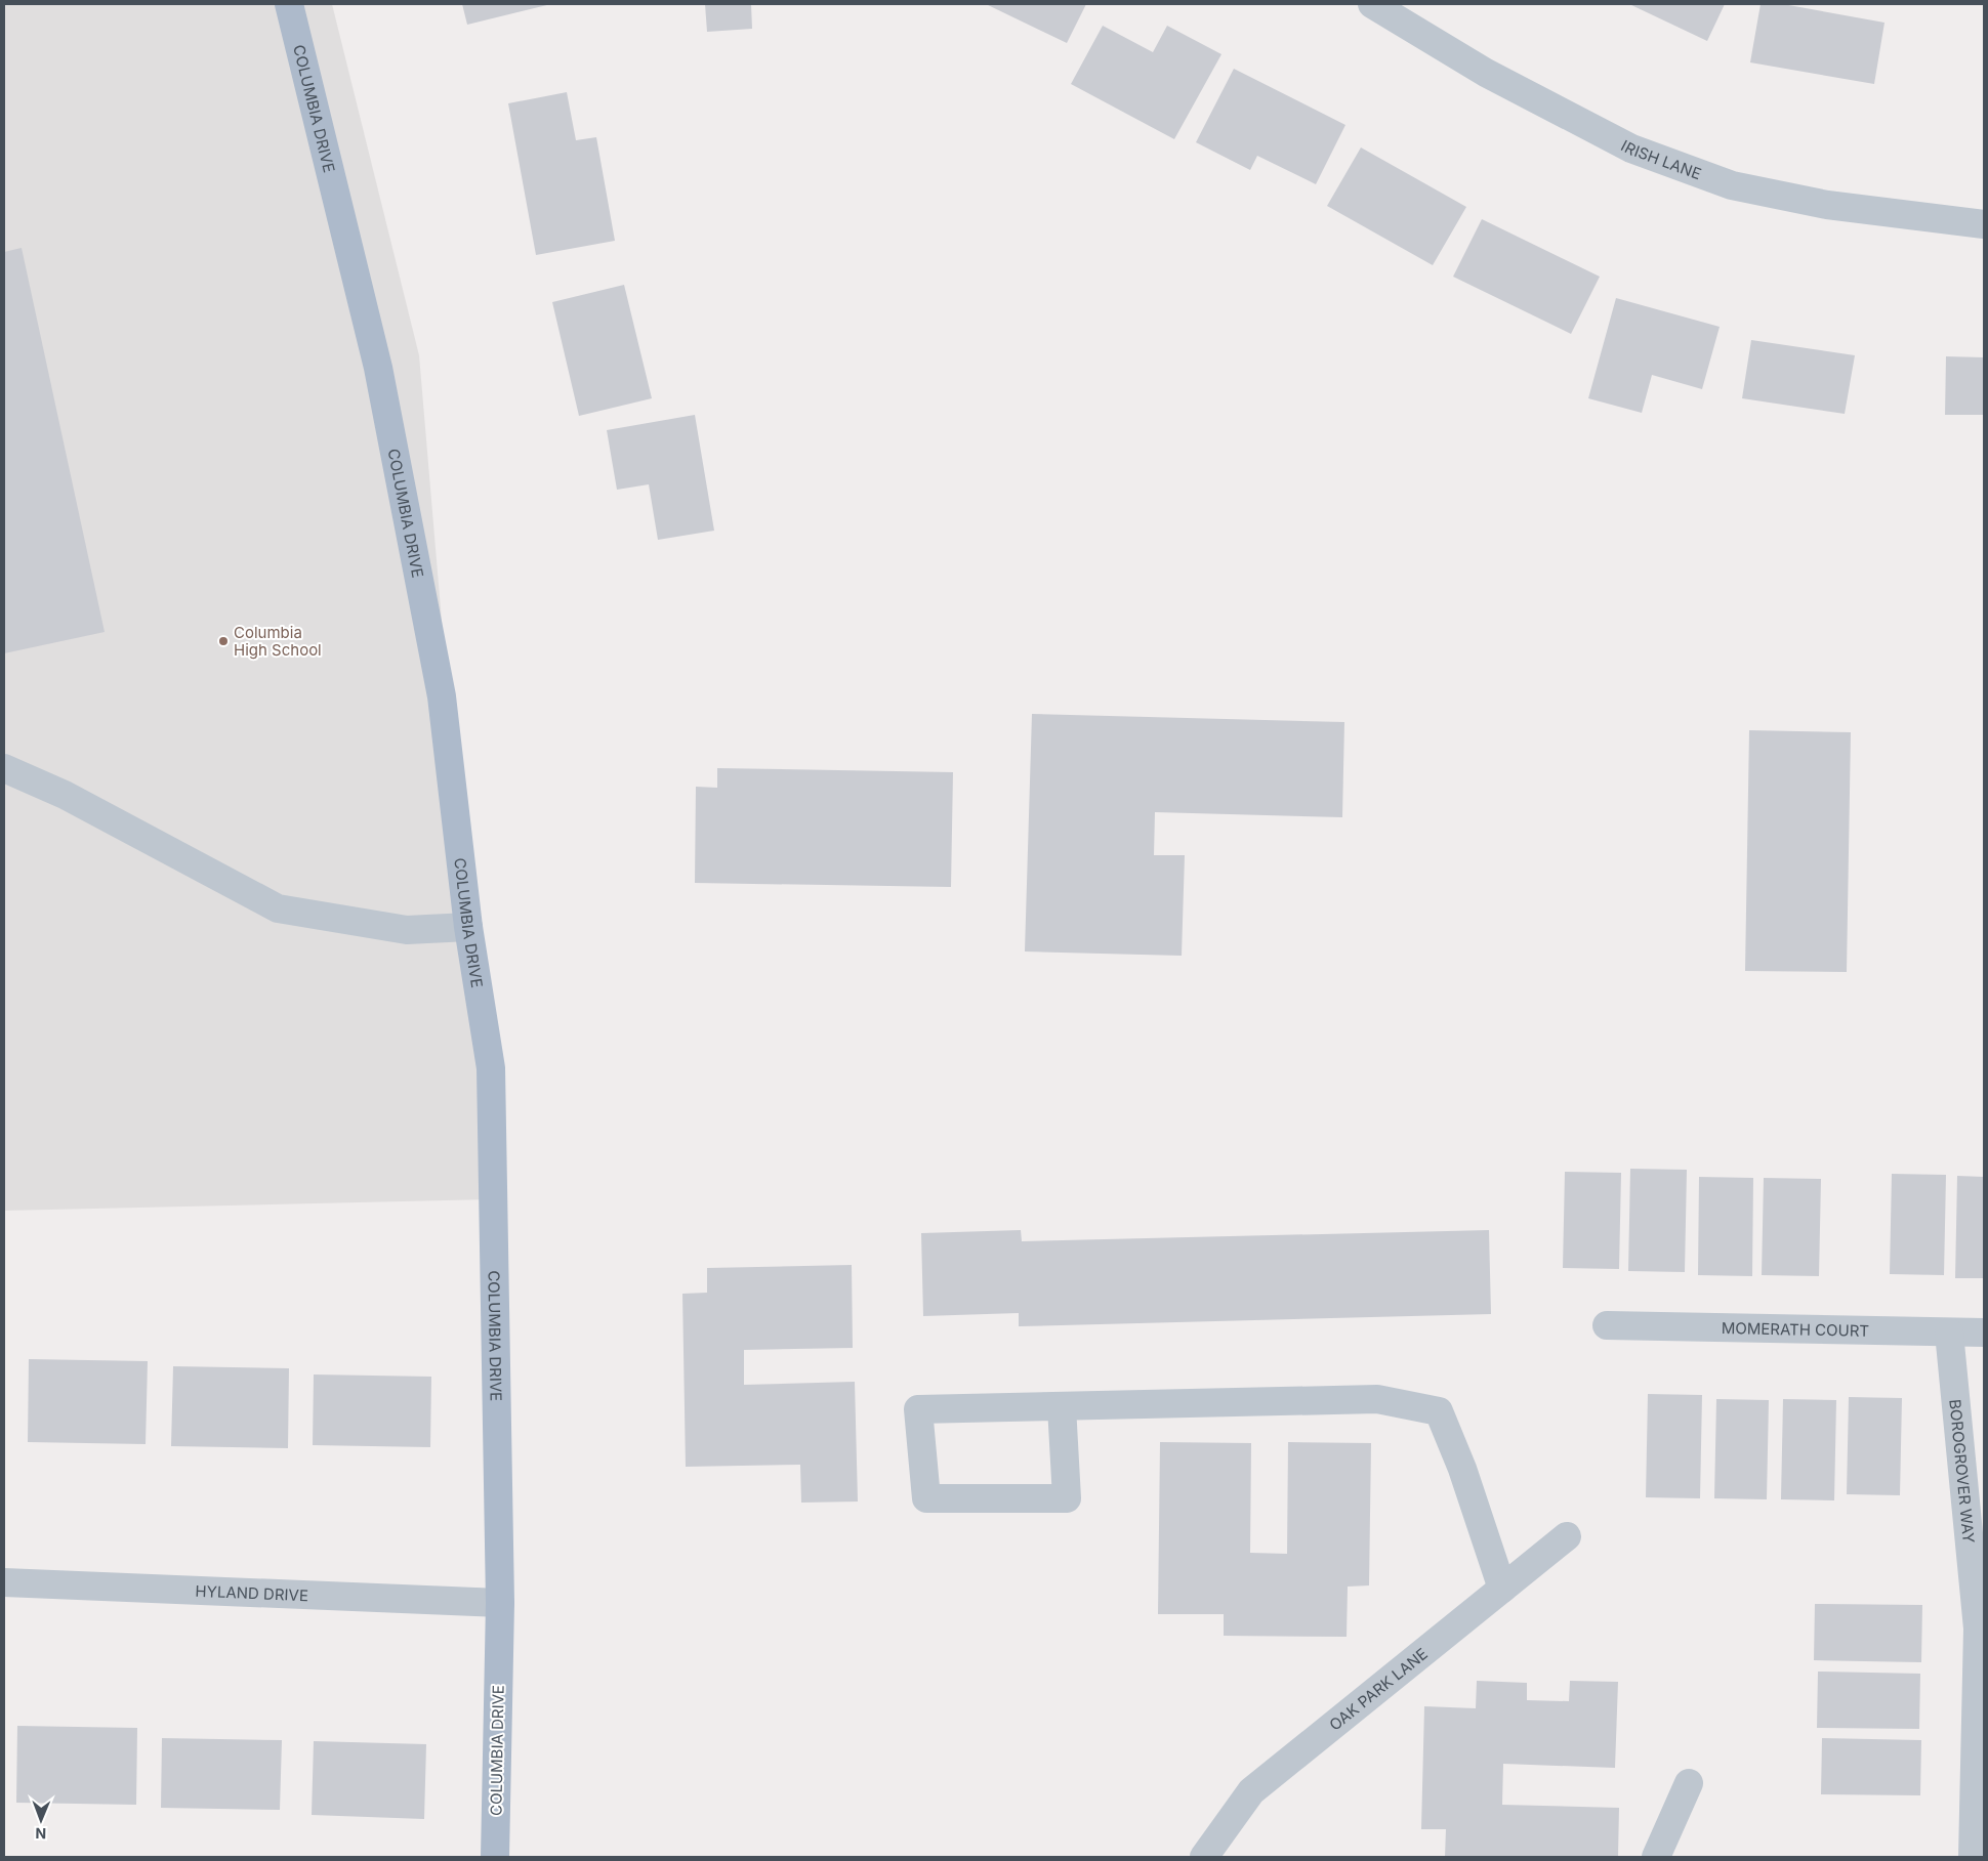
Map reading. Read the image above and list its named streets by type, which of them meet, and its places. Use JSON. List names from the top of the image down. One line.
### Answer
{"streets":{"main road":["COLUMBIA DRIVE"],"street":["IRISH LANE","MOMERATH COURT","BOROGROVER WAY","HYLAND DRIVE","OAK PARK LANE"]},"crossings":[["COLUMBIA DRIVE","HYLAND DRIVE"],["MOMERATH COURT","BOROGROVER WAY"]],"places":["Columbia High School"],"north":"bottom"}
